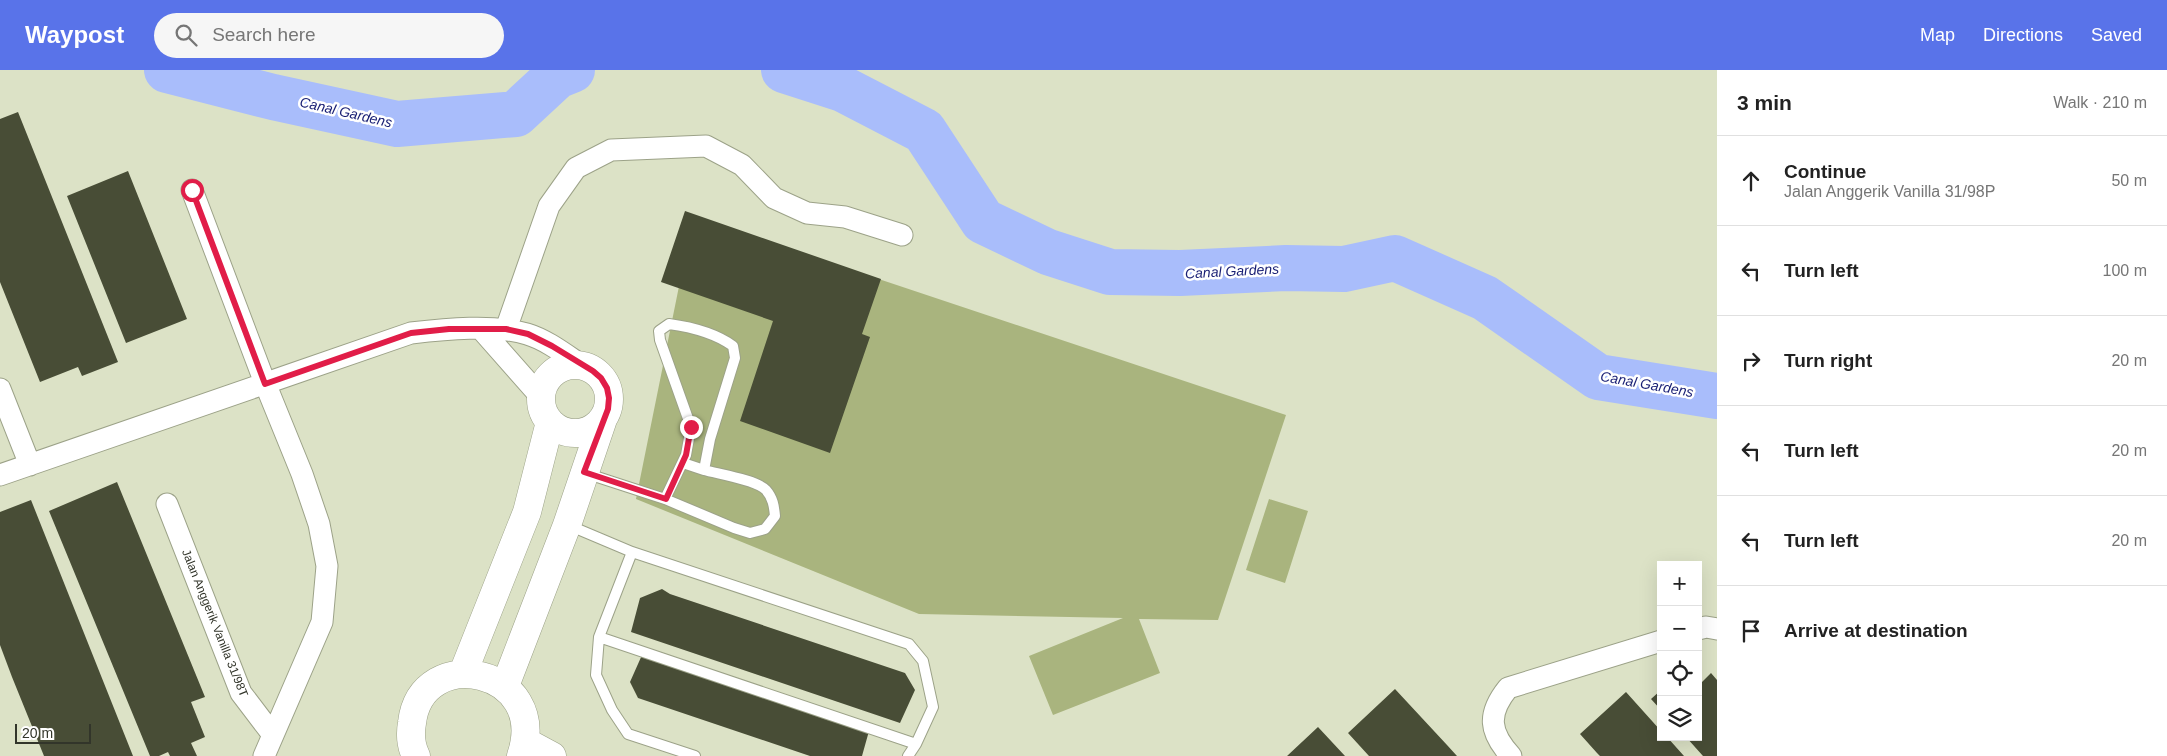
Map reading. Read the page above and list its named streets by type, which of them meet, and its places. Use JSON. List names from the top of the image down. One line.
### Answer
{"streets":{"street":["Jalan Anggerik Vanilla 31/98T"]},"water":["Canal Gardens"],"scale_bar":"20 m","page":{"header":"Waypost","search":"Search here","nav":["Map","Directions","Saved"],"heading":["3 min","Walk · 210 m"],"list":[["Continue","Jalan Anggerik Vanilla 31/98P","50 m"],["Turn left","100 m"],["Turn right","20 m"],["Turn left","20 m"],["Turn left","20 m"],"Arrive at destination"],"map_buttons":["+","−"],"scale":"20 m"}}
